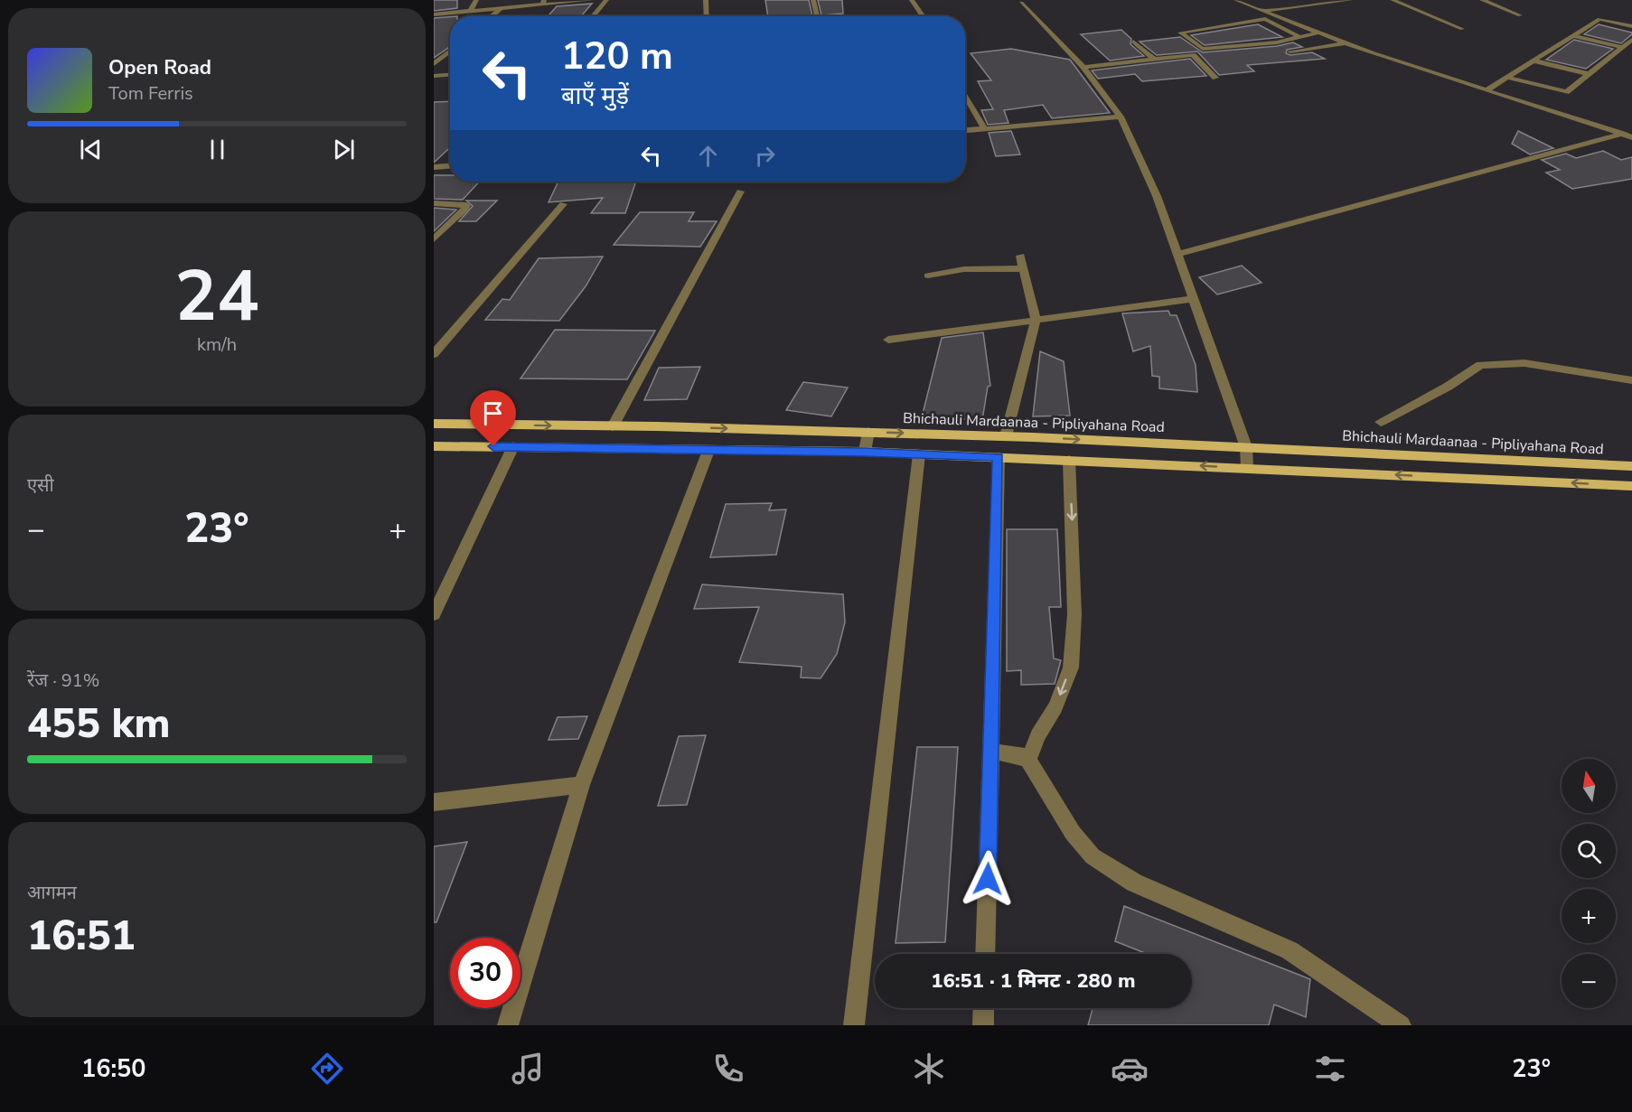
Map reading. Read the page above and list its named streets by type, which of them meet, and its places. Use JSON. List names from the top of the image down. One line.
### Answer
{"streets":{"main road":["Bhichauli Mardaanaa - Pipliyahana Road"]},"north":"top","page":{"turn":["120 m","बाएँ मुड़ें"],"song":["Open Road","Tom Ferris"],"tile":[["24","km/h"],"एसी",["रेंज · 91%","455 km"],["आगमन","16:51"]],"heat":["−","23°","+"],"map_buttons":["+","−"],"limit":"30","trip":"16:51 · 1 मिनट · 280 m","tabs":["16:50","23°"]}}
